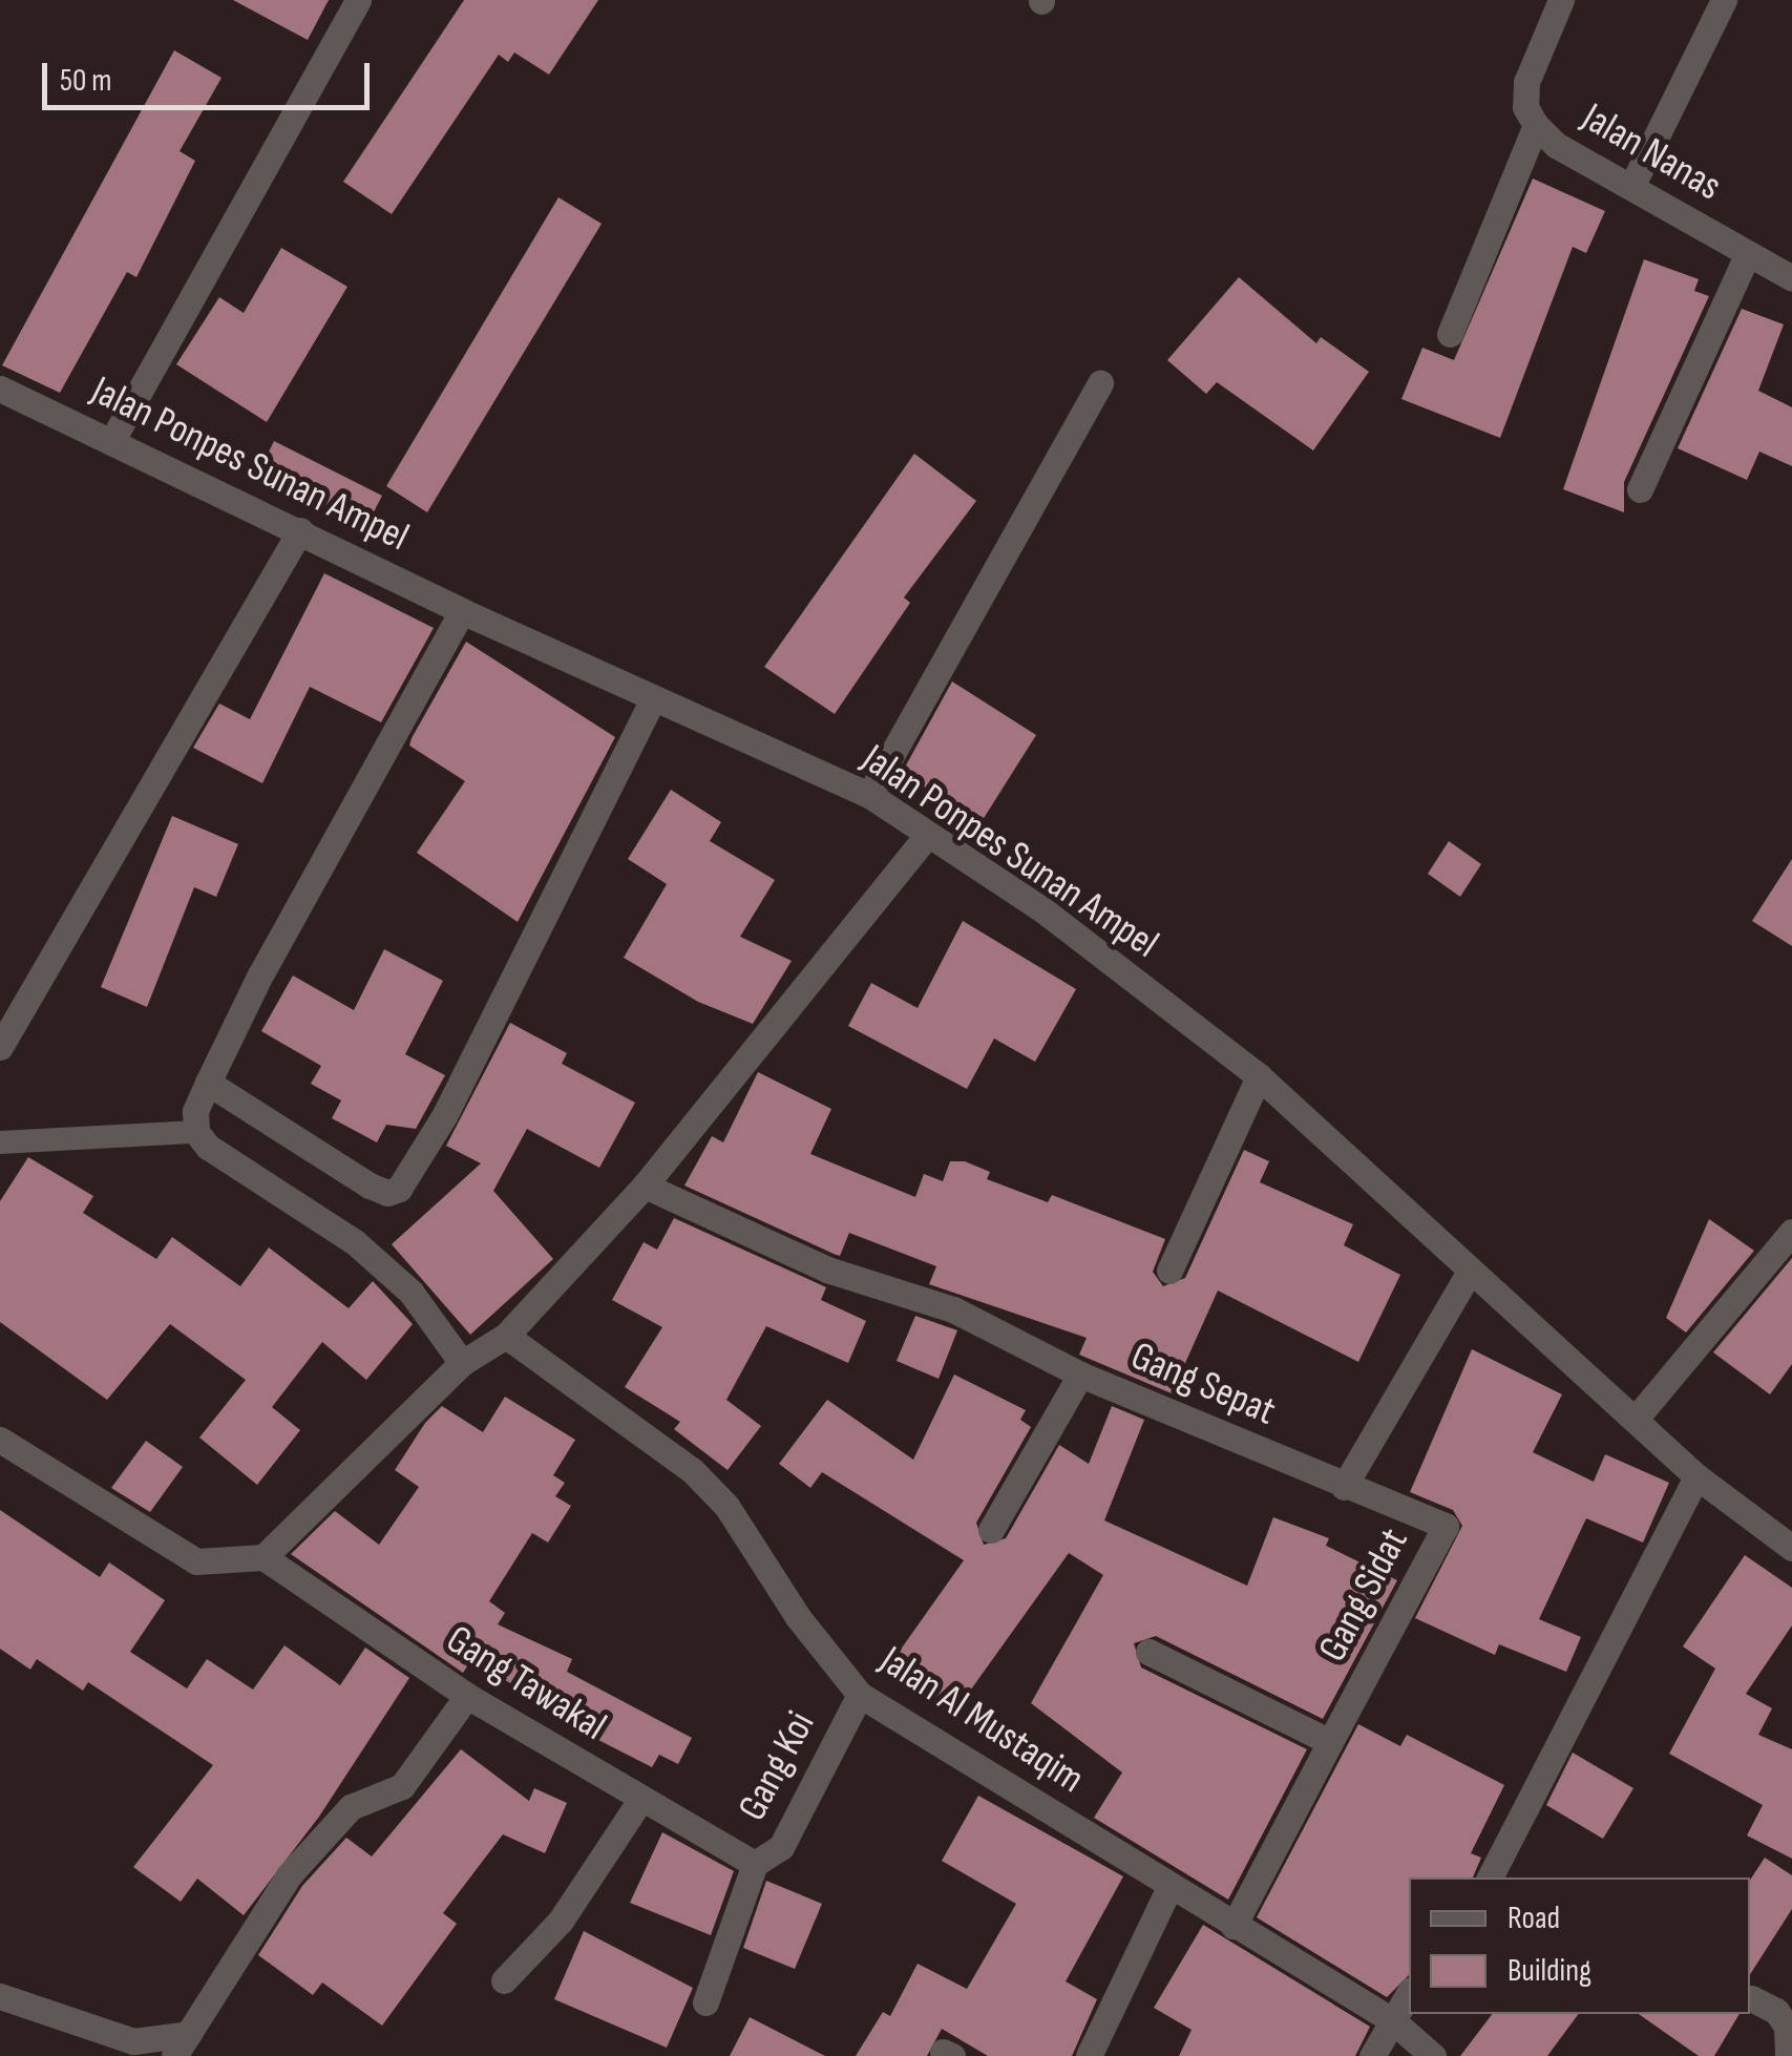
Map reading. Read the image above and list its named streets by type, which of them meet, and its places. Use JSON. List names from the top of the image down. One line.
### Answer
{"streets":{"street":["Jalan Nanas","Jalan Ponpes Sunan Ampel","Gang Sepat","Gang Sidat","Gang Tawakal","Jalan Al Mustaqim","Gang Koi"]},"crossings":[["Gang Sepat","Gang Sidat"],["Gang Sidat","Jalan Al Mustaqim"],["Gang Tawakal","Gang Koi"],["Jalan Al Mustaqim","Gang Koi"]],"legend":["Road","Building"],"scale_bar":"50 m"}
